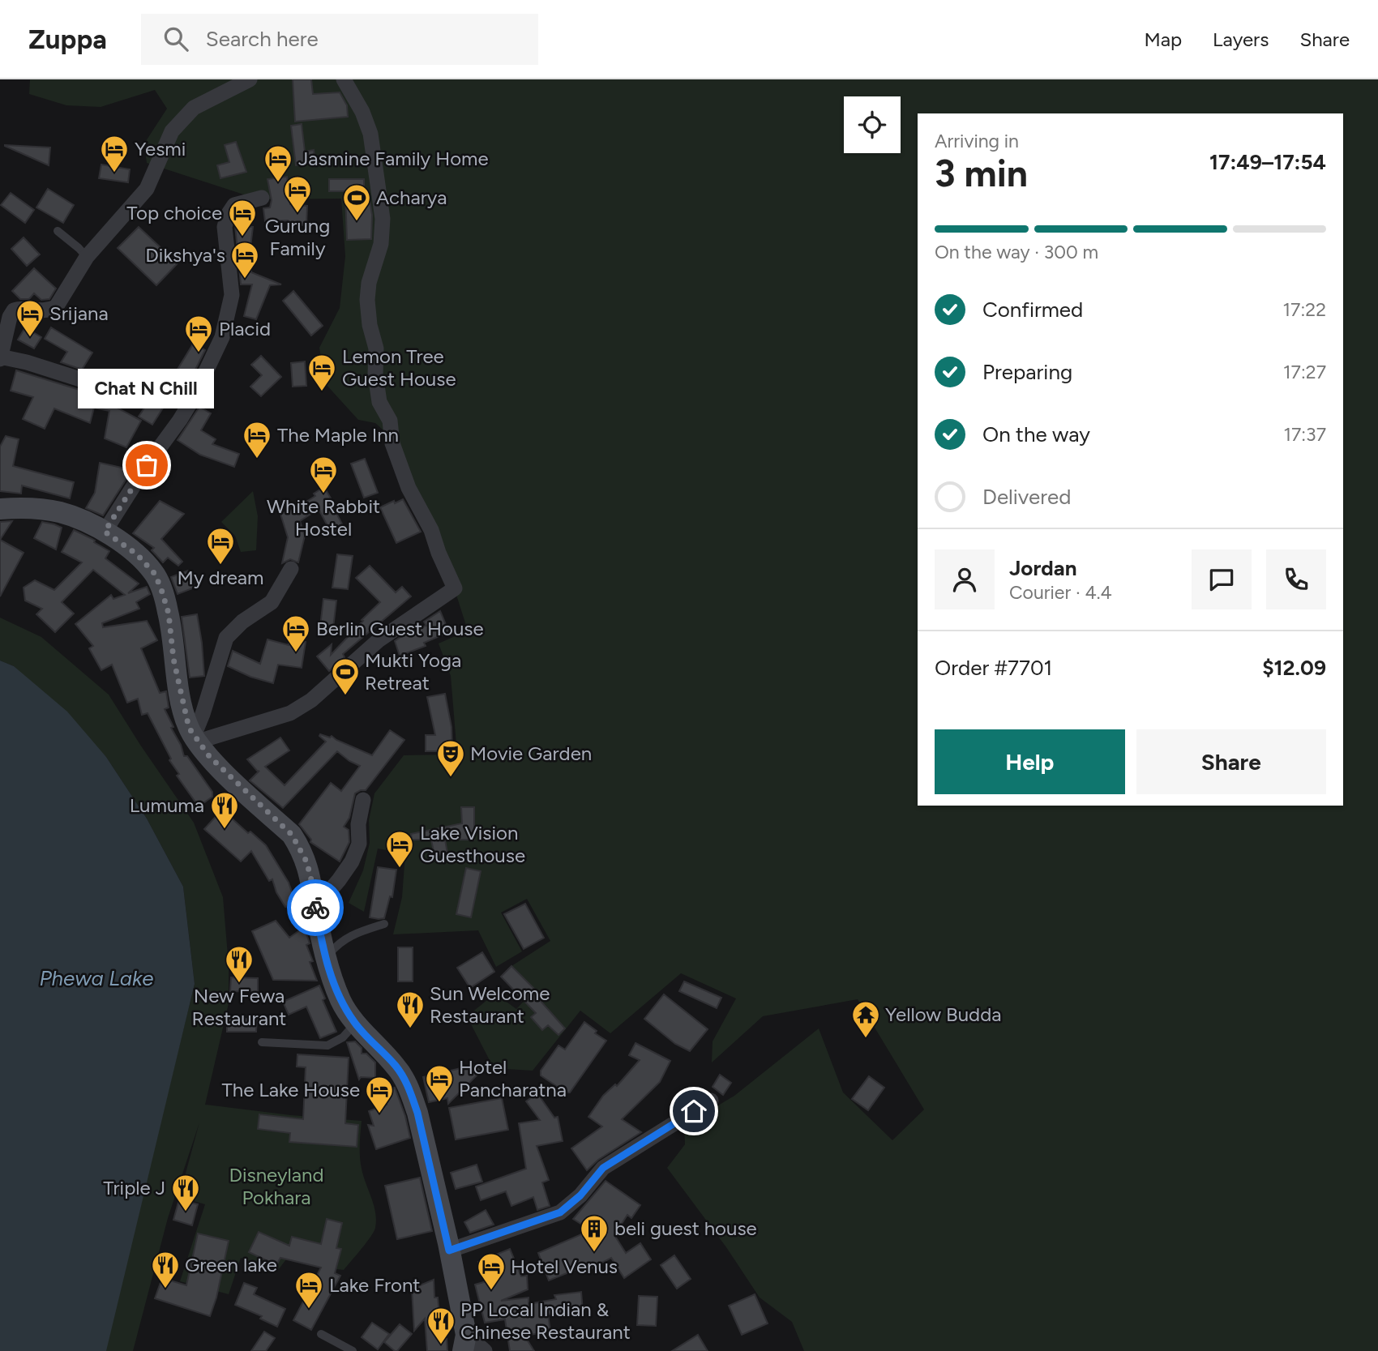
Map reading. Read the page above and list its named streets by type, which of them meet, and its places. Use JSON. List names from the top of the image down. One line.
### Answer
{"water":["Phewa Lake"],"parks":["Disneyland Pokhara"],"places":{"hotel":["Yesmi","Jasmine Family Home","Gurung Family","Top choice","Dikshya's","Srijana","Placid","Lemon Tree Guest House","The Maple Inn","White Rabbit Hostel","My dream","Berlin Guest House","Lake Vision Guesthouse","Hotel Pancharatna","The Lake House","Hotel Venus","Lake Front"],"sports":["Acharya","Mukti Yoga Retreat"],"other":["Chat N Chill"],"theatre":["Movie Garden"],"restaurant":["Lumuma","New Fewa Restaurant","Sun Welcome Restaurant","Triple J","Green lake","PP Local Indian & Chinese Restaurant"],"temple":["Yellow Budda"],"building":["beli guest house"]},"page":{"header":"Zuppa","search":"Search here","nav":["Map","Layers","Share"],"heading":["3 min","Arriving in","17:49–17:54"],"panel":["Jordan","Courier · 4.4","Order #7701","$12.09"],"bar":"On the way · 300 m","list":[["Confirmed","17:22"],["Preparing","17:27"],["On the way","17:37"],"Delivered"],"bubble":"Chat N Chill","buttons":["Help","Share"]}}
